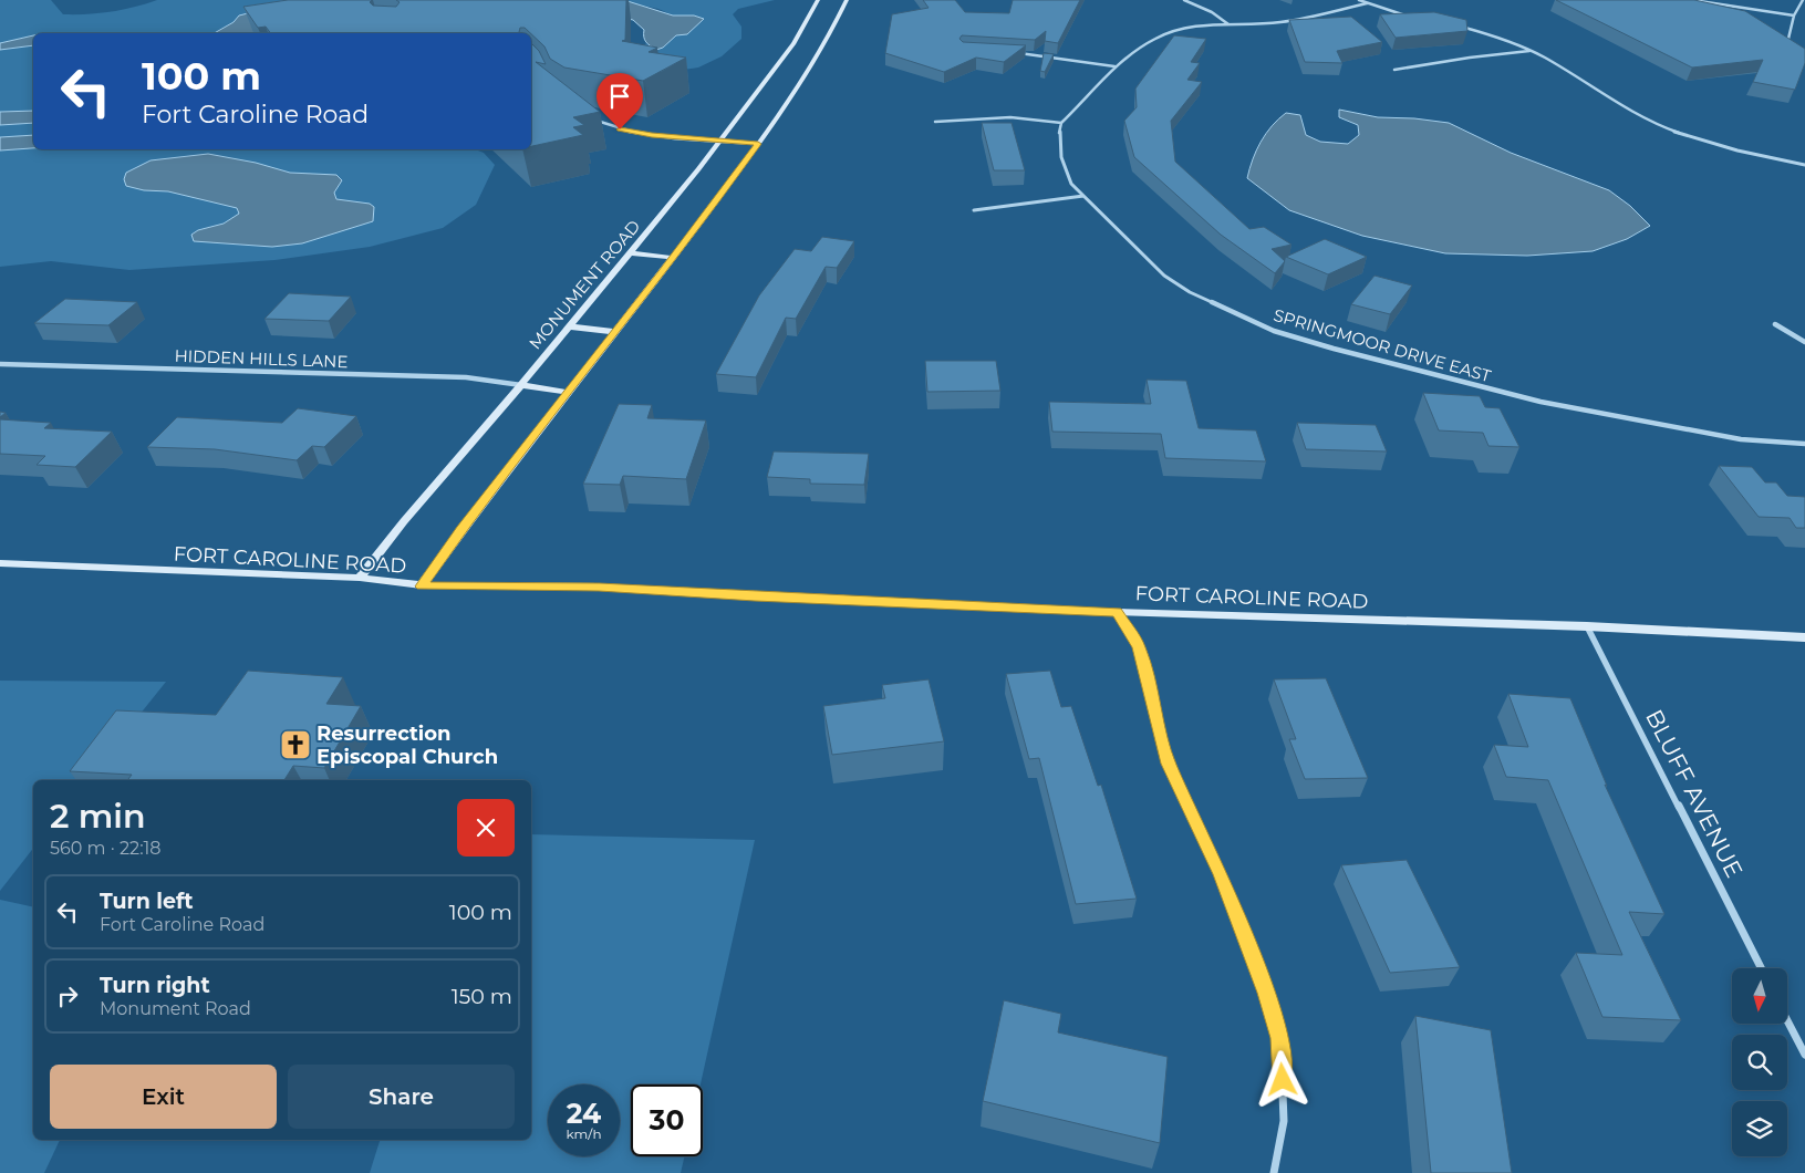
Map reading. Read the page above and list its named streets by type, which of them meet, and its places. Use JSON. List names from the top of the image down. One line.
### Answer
{"streets":{"street":["MONUMENT ROAD","SPRINGMOOR DRIVE EAST","HIDDEN HILLS LANE","FORT CAROLINE ROAD","BLUFF AVENUE"]},"crossings":[["MONUMENT ROAD","HIDDEN HILLS LANE"],["MONUMENT ROAD","FORT CAROLINE ROAD"],["FORT CAROLINE ROAD","BLUFF AVENUE"]],"places":{"church":["Resurrection Episcopal Church"]},"north":"bottom","page":{"turn":["100 m","Fort Caroline Road"],"heading":["2 min","560 m · 22:18"],"list":[{"name":"Turn left","note":"Fort Caroline Road","value":"100 m"},{"name":"Turn right","note":"Monument Road","value":"150 m"}],"buttons":["Exit","Share"],"speed":"24 km/h","limit":"30"}}
